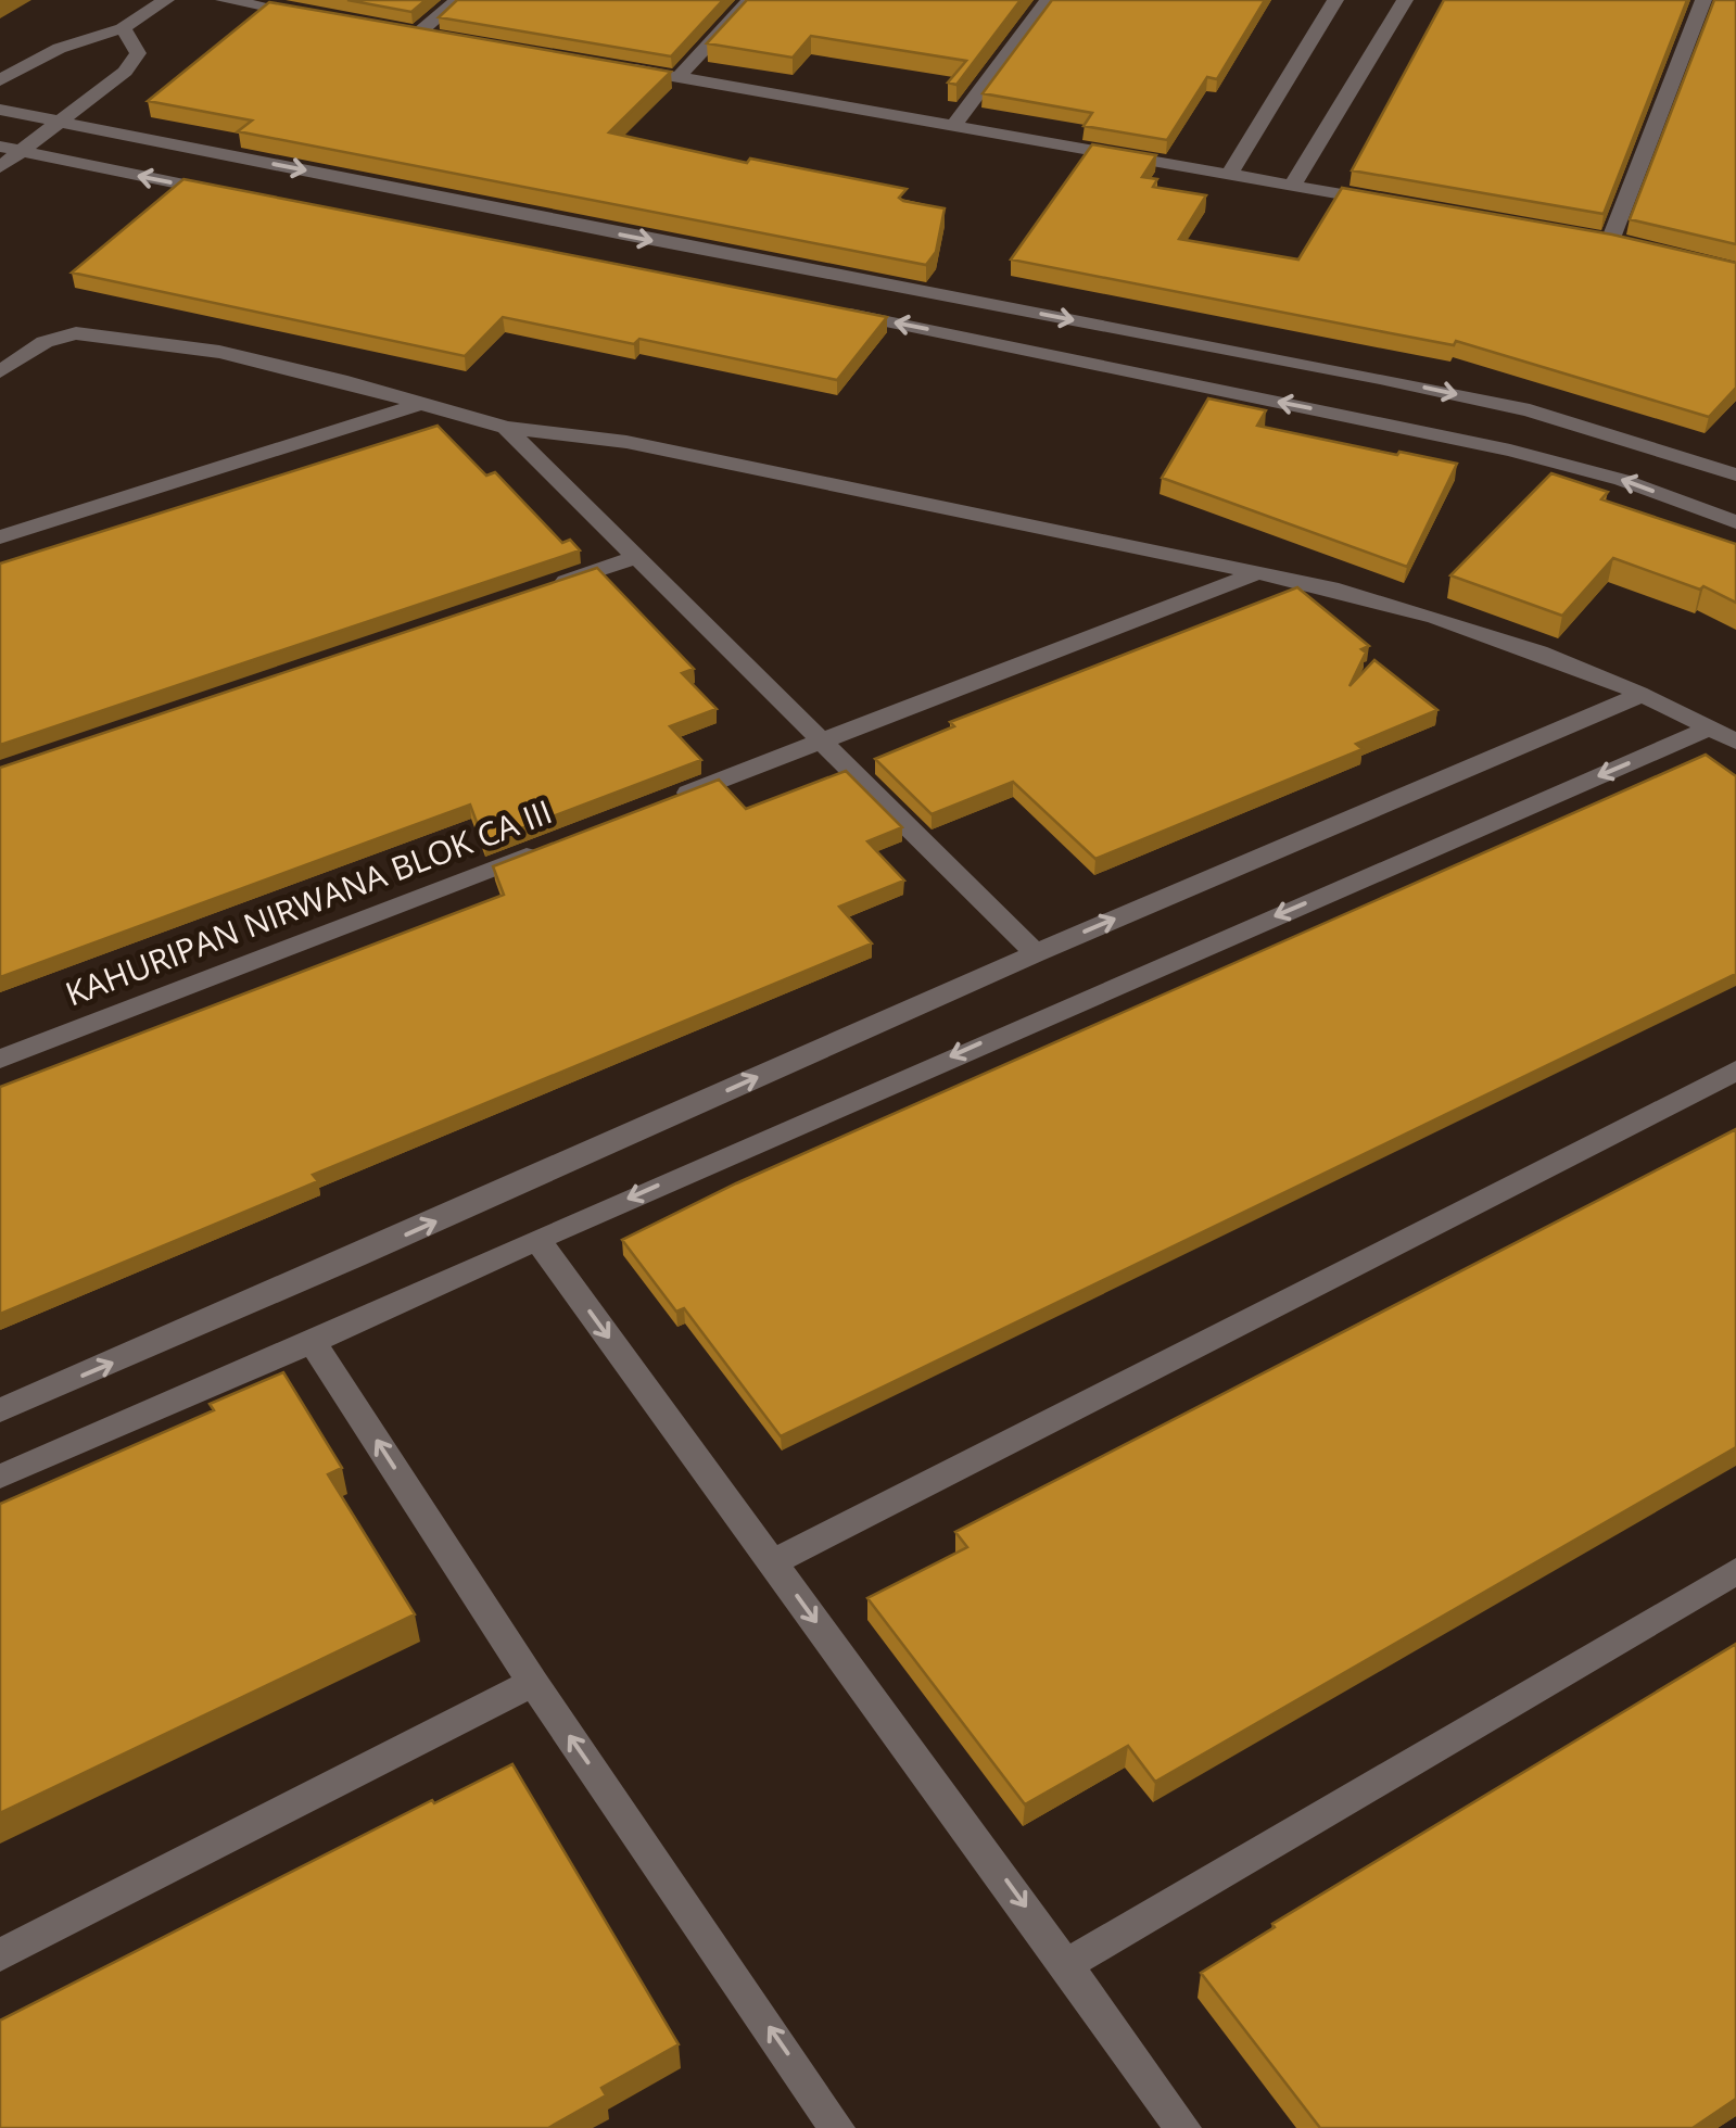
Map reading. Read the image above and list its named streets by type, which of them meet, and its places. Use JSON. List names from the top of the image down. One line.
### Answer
{"streets":{"street":["KAHURIPAN NIRWANA BLOK CA III"]}}
